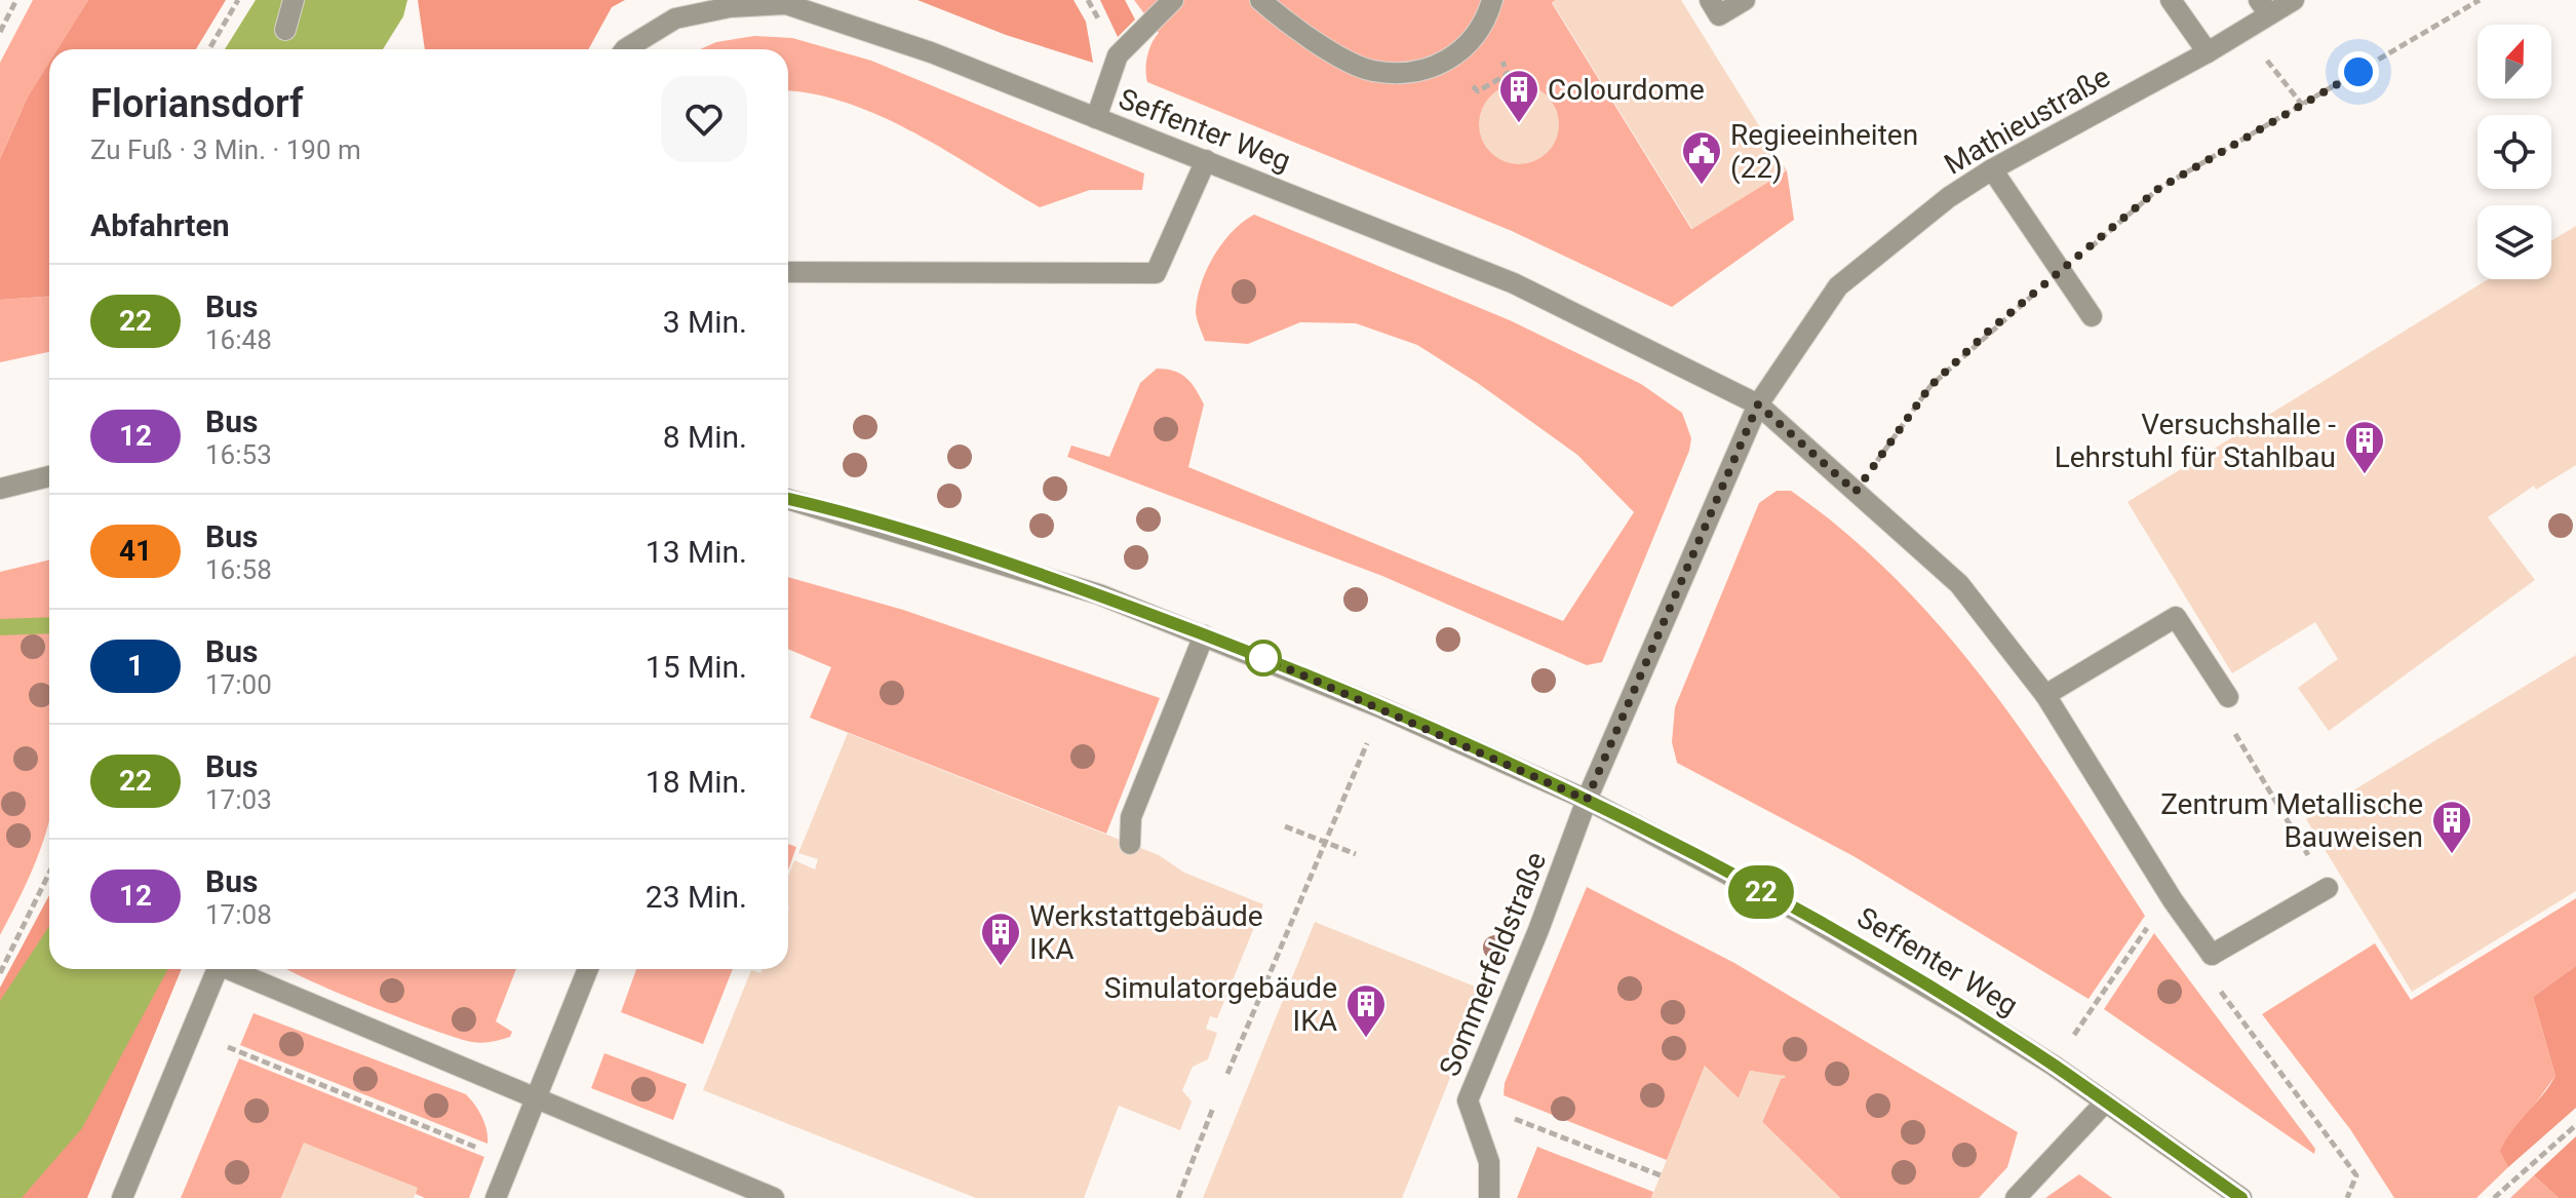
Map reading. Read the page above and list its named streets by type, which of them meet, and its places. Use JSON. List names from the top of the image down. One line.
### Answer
{"streets":{"street":["Mathieustraße","Seffenter Weg","Sommerfeldstraße"]},"crossings":[["Mathieustraße","Seffenter Weg"],["Seffenter Weg","Sommerfeldstraße"]],"places":{"building":["Colourdome","Versuchshalle - Lehrstuhl für Stahlbau","Zentrum Metallische Bauweisen","Werkstattgebäude IKA","Simulatorgebäude IKA"],"public building":["Regieeinheiten (22)"]},"lines":["bus line 22"],"north":"top","page":{"on_map":"22","heading":[["Floriansdorf","Zu Fuß · 3 Min. · 190 m"],"Abfahrten"],"list":[{"mark":"22","name":"Bus","note":"16:48","value":"3 Min."},{"mark":"12","name":"Bus","note":"16:53","value":"8 Min."},{"mark":"41","name":"Bus","note":"16:58","value":"13 Min."},{"mark":"1","name":"Bus","note":"17:00","value":"15 Min."},{"mark":"22","name":"Bus","note":"17:03","value":"18 Min."},{"mark":"12","name":"Bus","note":"17:08","value":"23 Min."}]}}
